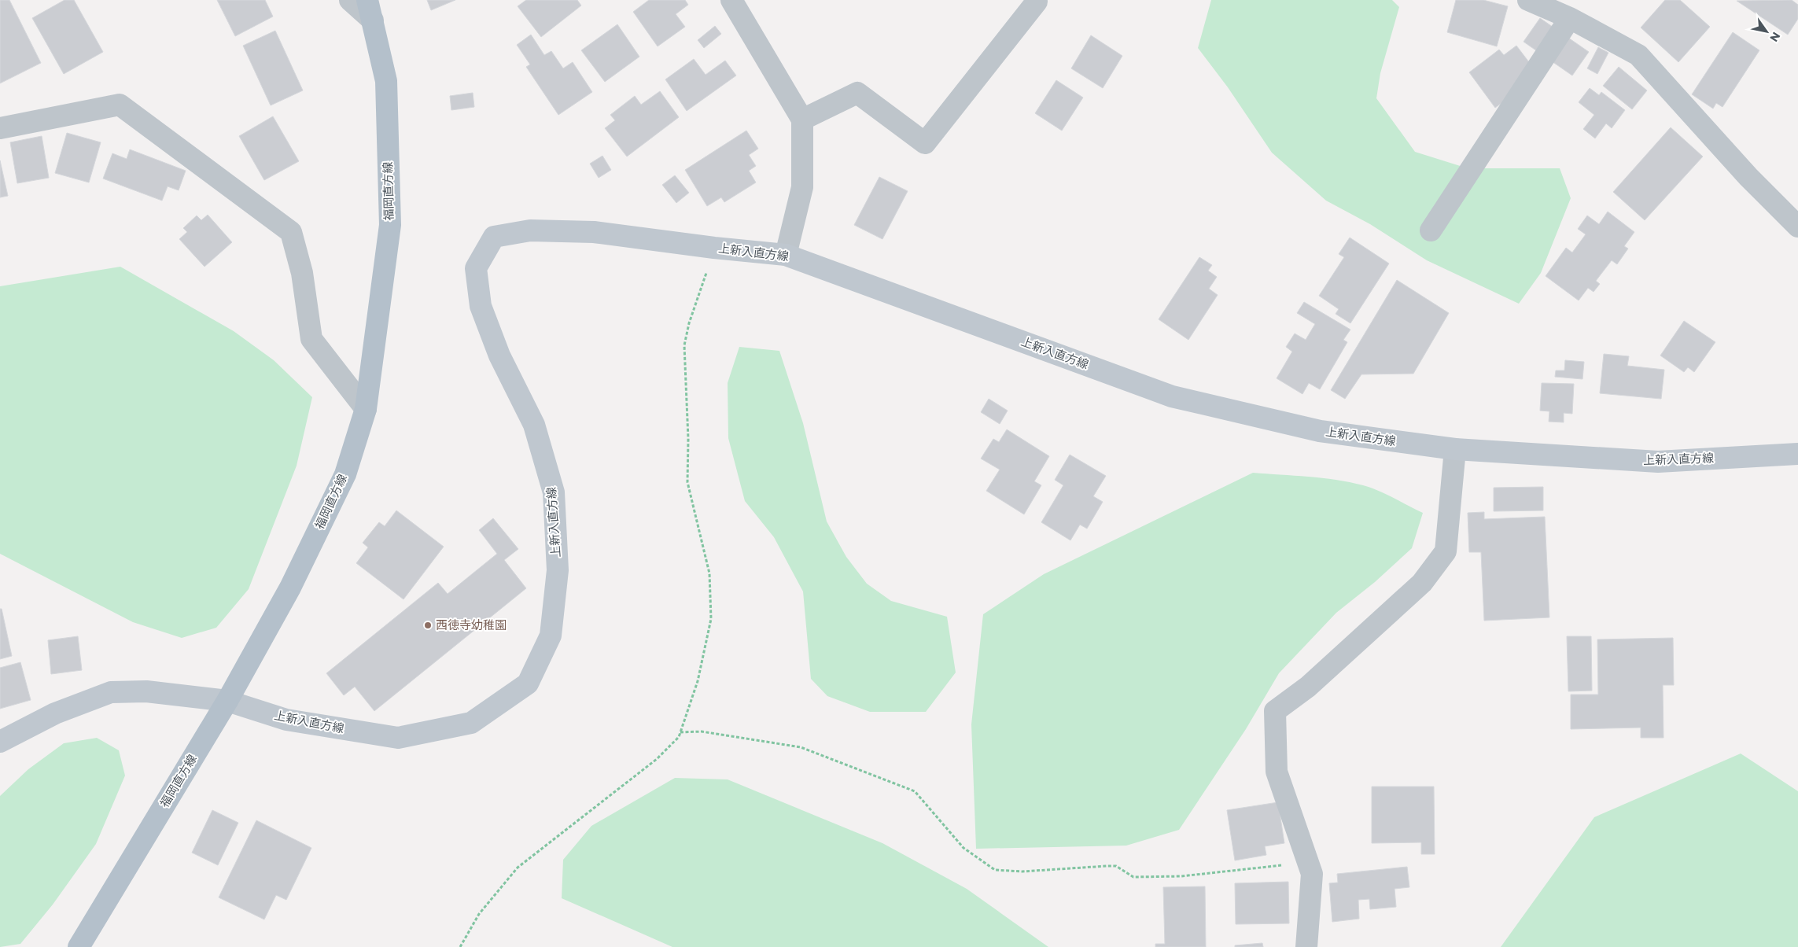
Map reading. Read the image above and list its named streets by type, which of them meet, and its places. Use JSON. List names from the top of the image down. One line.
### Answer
{"streets":{"main road":["福岡直方線","上新入直方線"]},"crossings":[["福岡直方線","上新入直方線"]],"places":["西徳寺幼稚園"],"north":"bottom right"}
